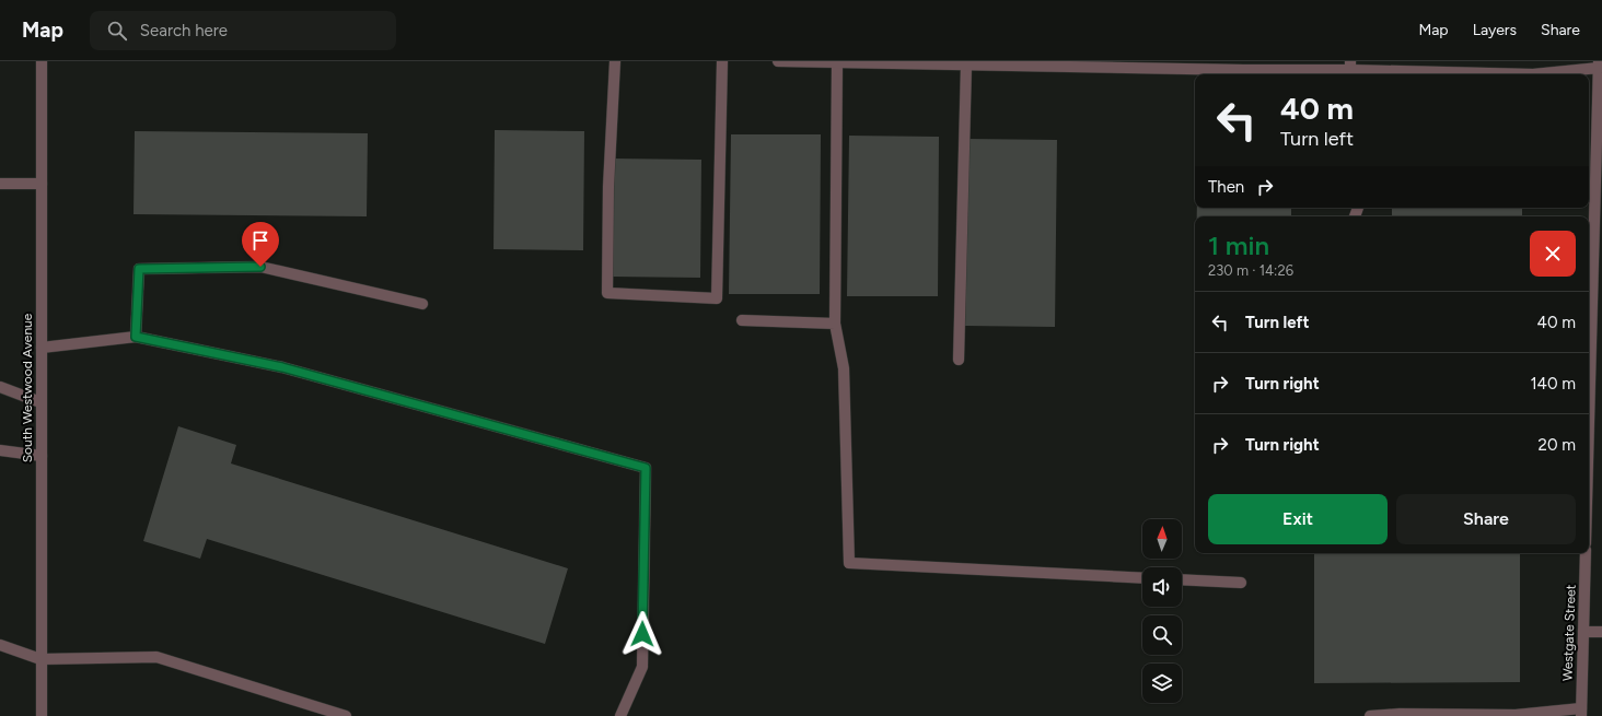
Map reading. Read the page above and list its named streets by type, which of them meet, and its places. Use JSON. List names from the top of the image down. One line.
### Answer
{"streets":{"street":["South Westwood Avenue","Westgate Street"]},"north":"top","page":{"header":"Map","search":"Search here","nav":["Map","Layers","Share"],"turn":["40 m","Turn left"],"then":"Then","heading":["1 min","230 m · 14:26"],"list":[{"name":"Turn left","value":"40 m"},{"name":"Turn right","value":"140 m"},{"name":"Turn right","value":"20 m"}],"buttons":["Exit","Share"]}}
